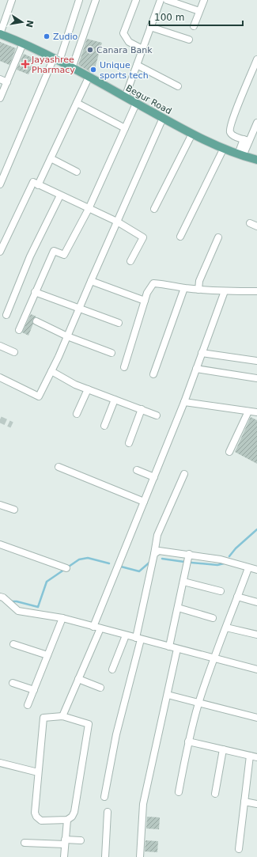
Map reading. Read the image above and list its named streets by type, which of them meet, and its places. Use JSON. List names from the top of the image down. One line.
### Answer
{"streets":{"main road":["Begur Road"]},"places":{"other":["Zudio","Canara Bank","Unique sports tech"],"health":["Jayashree Pharmacy"]},"scale_bar":"100 m","north":"right"}
